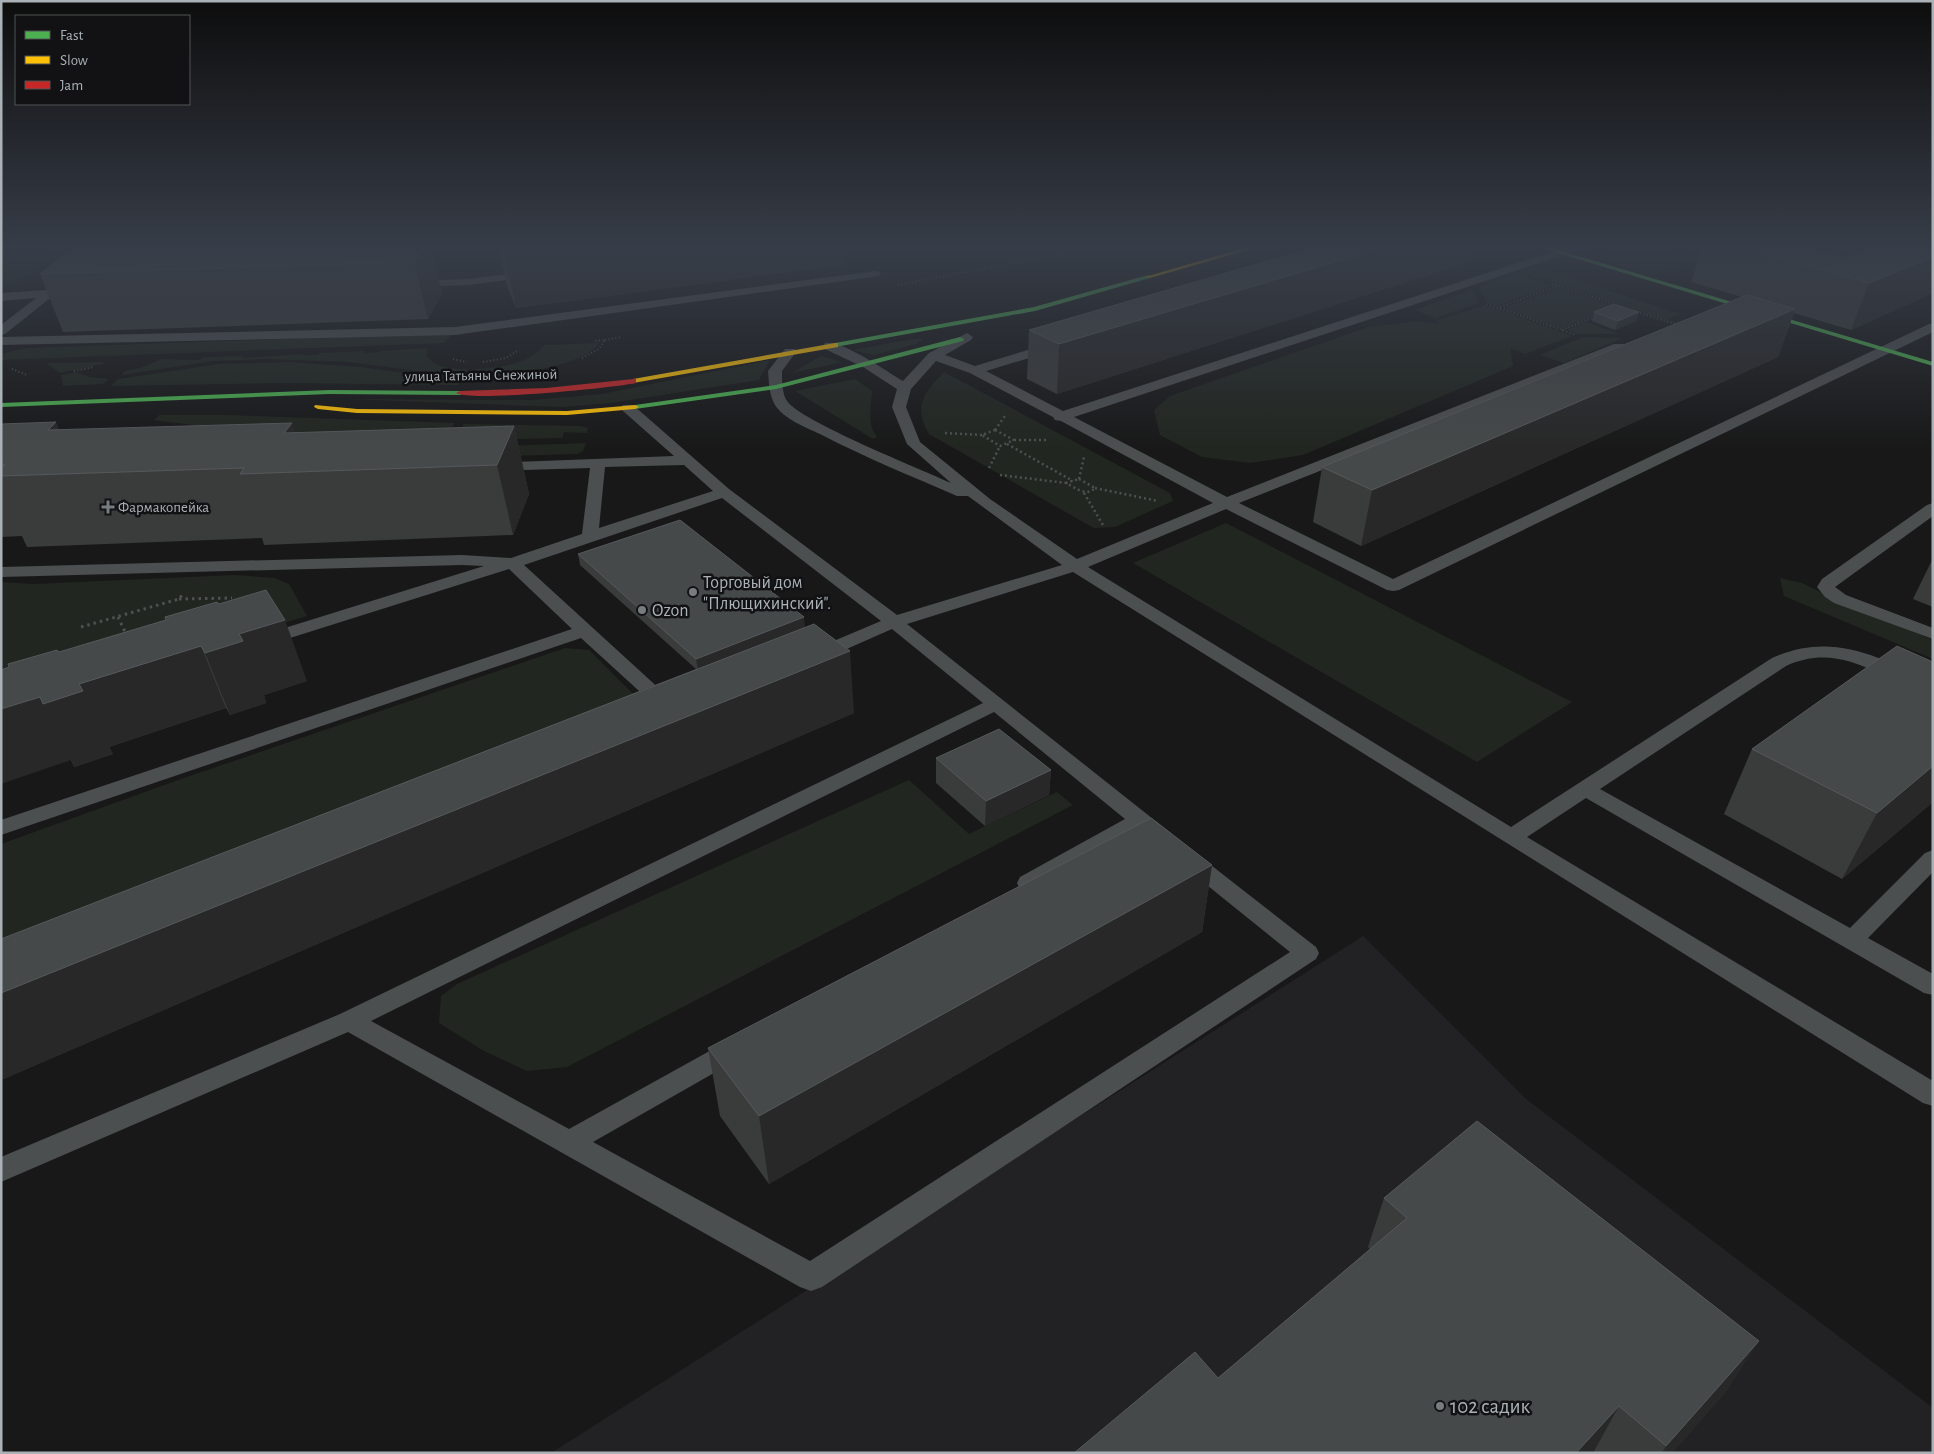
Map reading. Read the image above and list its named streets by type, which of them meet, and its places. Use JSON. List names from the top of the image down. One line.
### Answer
{"streets":{"street":["улица Татьяны Снежиной"]},"places":{"health":["Фармакопейка"],"other":["Торговый дом \"Плющихинский\".","Ozon","102 садик"]},"legend":["Fast","Slow","Jam"]}
